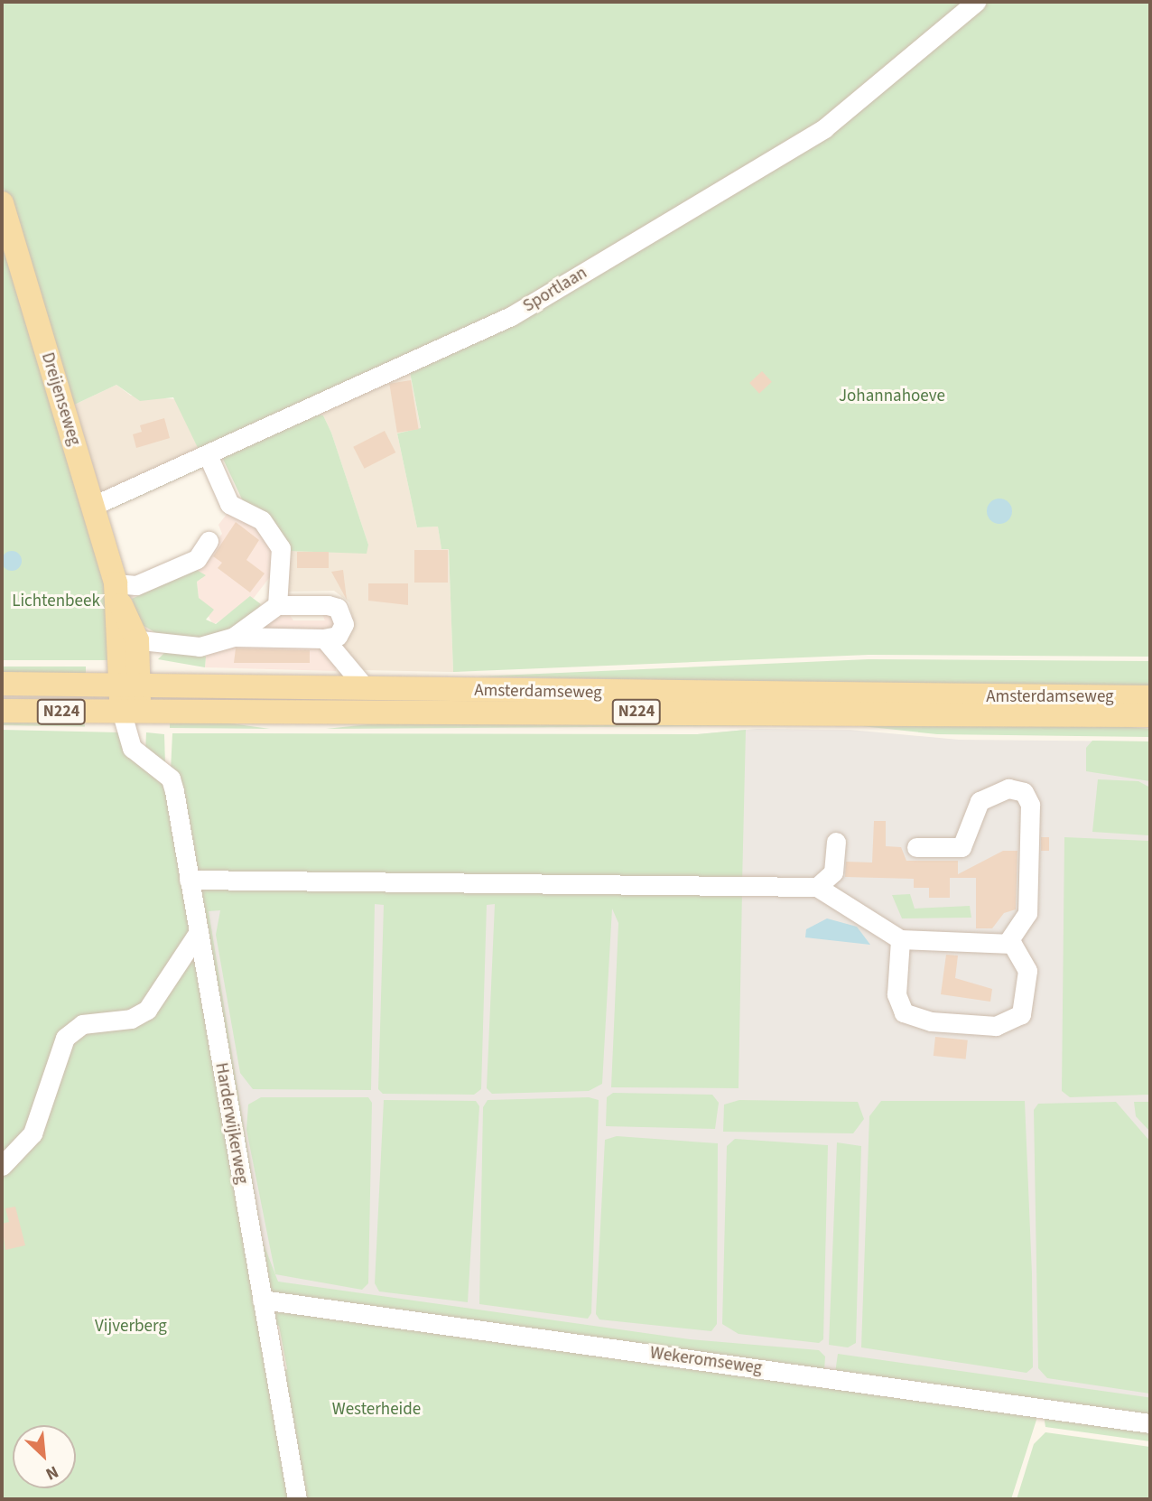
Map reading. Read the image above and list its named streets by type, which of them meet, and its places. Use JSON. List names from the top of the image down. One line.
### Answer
{"streets":{"main road":["Dreijenseweg","Amsterdamseweg","N224"],"street":["Sportlaan","Harderwijkerweg","Wekeromseweg"]},"crossings":[["Sportlaan","Dreijenseweg"],["Dreijenseweg","Amsterdamseweg"],["Dreijenseweg","Harderwijkerweg"],["Amsterdamseweg","Harderwijkerweg"],["Harderwijkerweg","Wekeromseweg"]],"parks":["Johannahoeve","Lichtenbeek","Vijverberg","Westerheide"],"north":"bottom right"}
